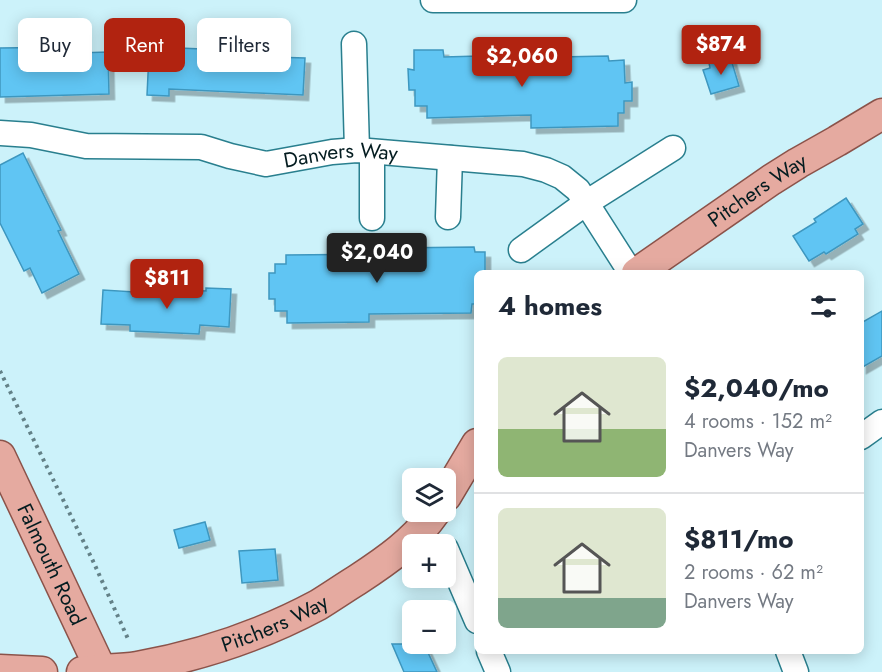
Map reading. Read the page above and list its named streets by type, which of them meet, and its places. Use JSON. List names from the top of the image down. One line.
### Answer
{"streets":{"main road":["Pitchers Way","Falmouth Road"],"street":["Danvers Way"]},"crossings":[["Pitchers Way","Falmouth Road"]],"page":{"chip":["Buy","Rent","Filters"],"price":["$874","$2,060","$2,040","$811"],"heading":"4 homes","list":[{"name":"$2,040/mo","note":"4 rooms · 152 m² · Danvers Way"},{"name":"$811/mo","note":"2 rooms · 62 m² · Danvers Way"}],"map_buttons":["+","−"]}}
